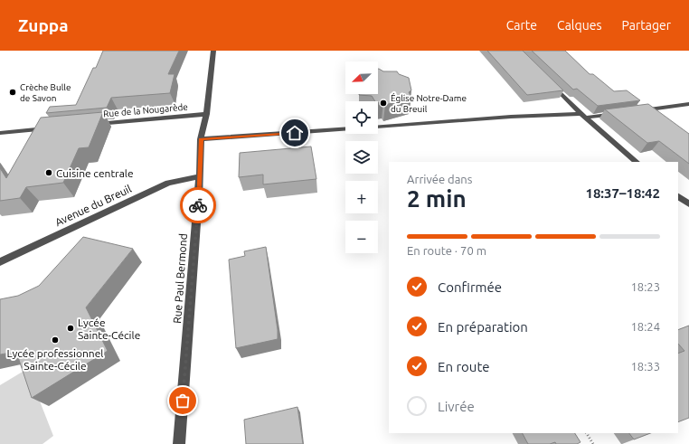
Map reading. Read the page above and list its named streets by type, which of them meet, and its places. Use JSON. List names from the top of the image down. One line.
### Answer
{"streets":{"street":["Rue de la Nougarède","Avenue du Breuil","Rue Paul Bermond"]},"crossings":[["Rue de la Nougarède","Rue Paul Bermond"],["Avenue du Breuil","Rue Paul Bermond"]],"places":["Crèche Bulle de Savon","Église Notre-Dame du Breuil","Cuisine centrale","Lycée Sainte-Cécile","Lycée professionnel Sainte-Cécile"],"north":"bottom left","page":{"header":"Zuppa","nav":["Carte","Calques","Partager"],"map_buttons":["+","−"],"heading":["2 min","Arrivée dans","18:37–18:42"],"bar":"En route · 70 m","list":[["Confirmée","18:23"],["En préparation","18:24"],["En route","18:33"],"Livrée"]}}
